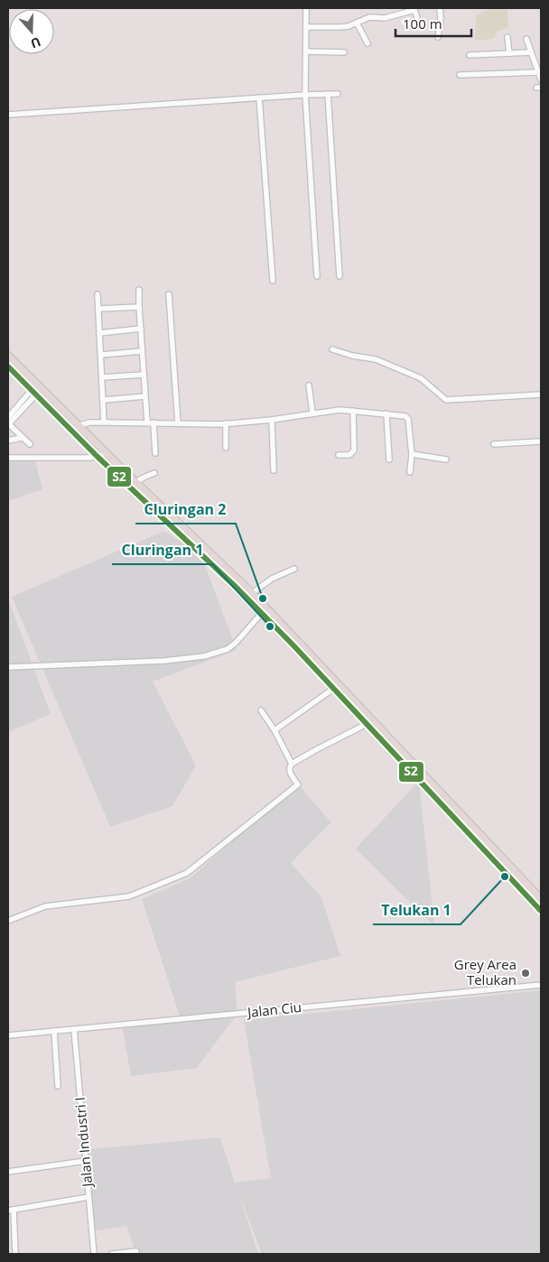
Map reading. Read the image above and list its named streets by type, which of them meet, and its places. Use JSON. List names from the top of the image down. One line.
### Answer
{"streets":{"street":["Jalan Ciu","Jalan Industri I"]},"crossings":[["Jalan Ciu","Jalan Industri I"]],"places":["Cluringan 2","Cluringan 1","Telukan 1","Grey Area Telukan"],"lines":["transit line S2"],"scale_bar":"100 m","north":"bottom"}
